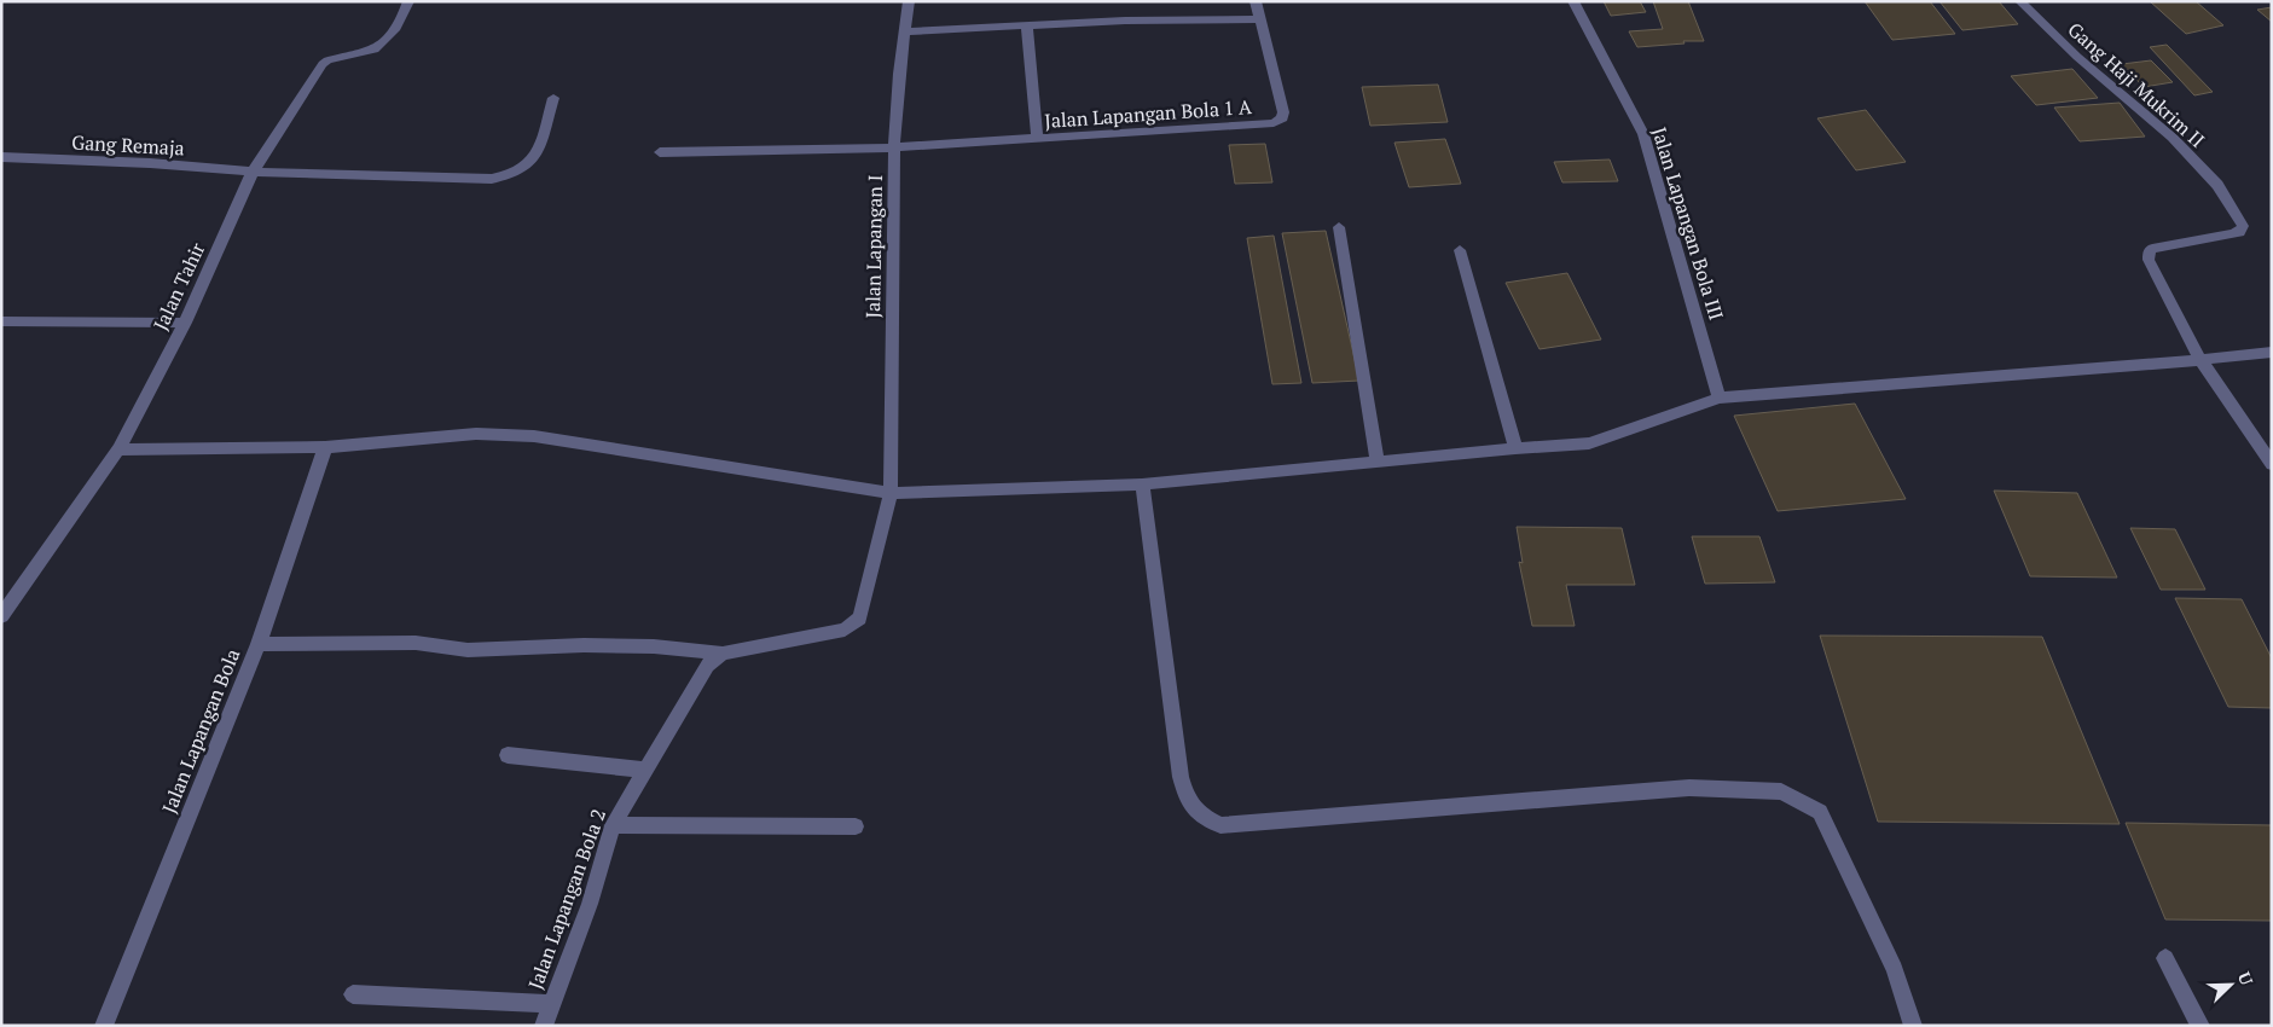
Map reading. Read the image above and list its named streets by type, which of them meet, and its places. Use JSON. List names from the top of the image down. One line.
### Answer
{"streets":{"street":["Gang Haji Mukrim II","Jalan Lapangan Bola 1 A","Gang Remaja","Jalan Lapangan Bola III","Jalan Lapangan I","Jalan Tahir","Jalan Lapangan Bola","Jalan Lapangan Bola 2"]},"crossings":[["Jalan Lapangan Bola 1 A","Jalan Lapangan I"],["Gang Remaja","Jalan Tahir"]],"north":"top right"}
